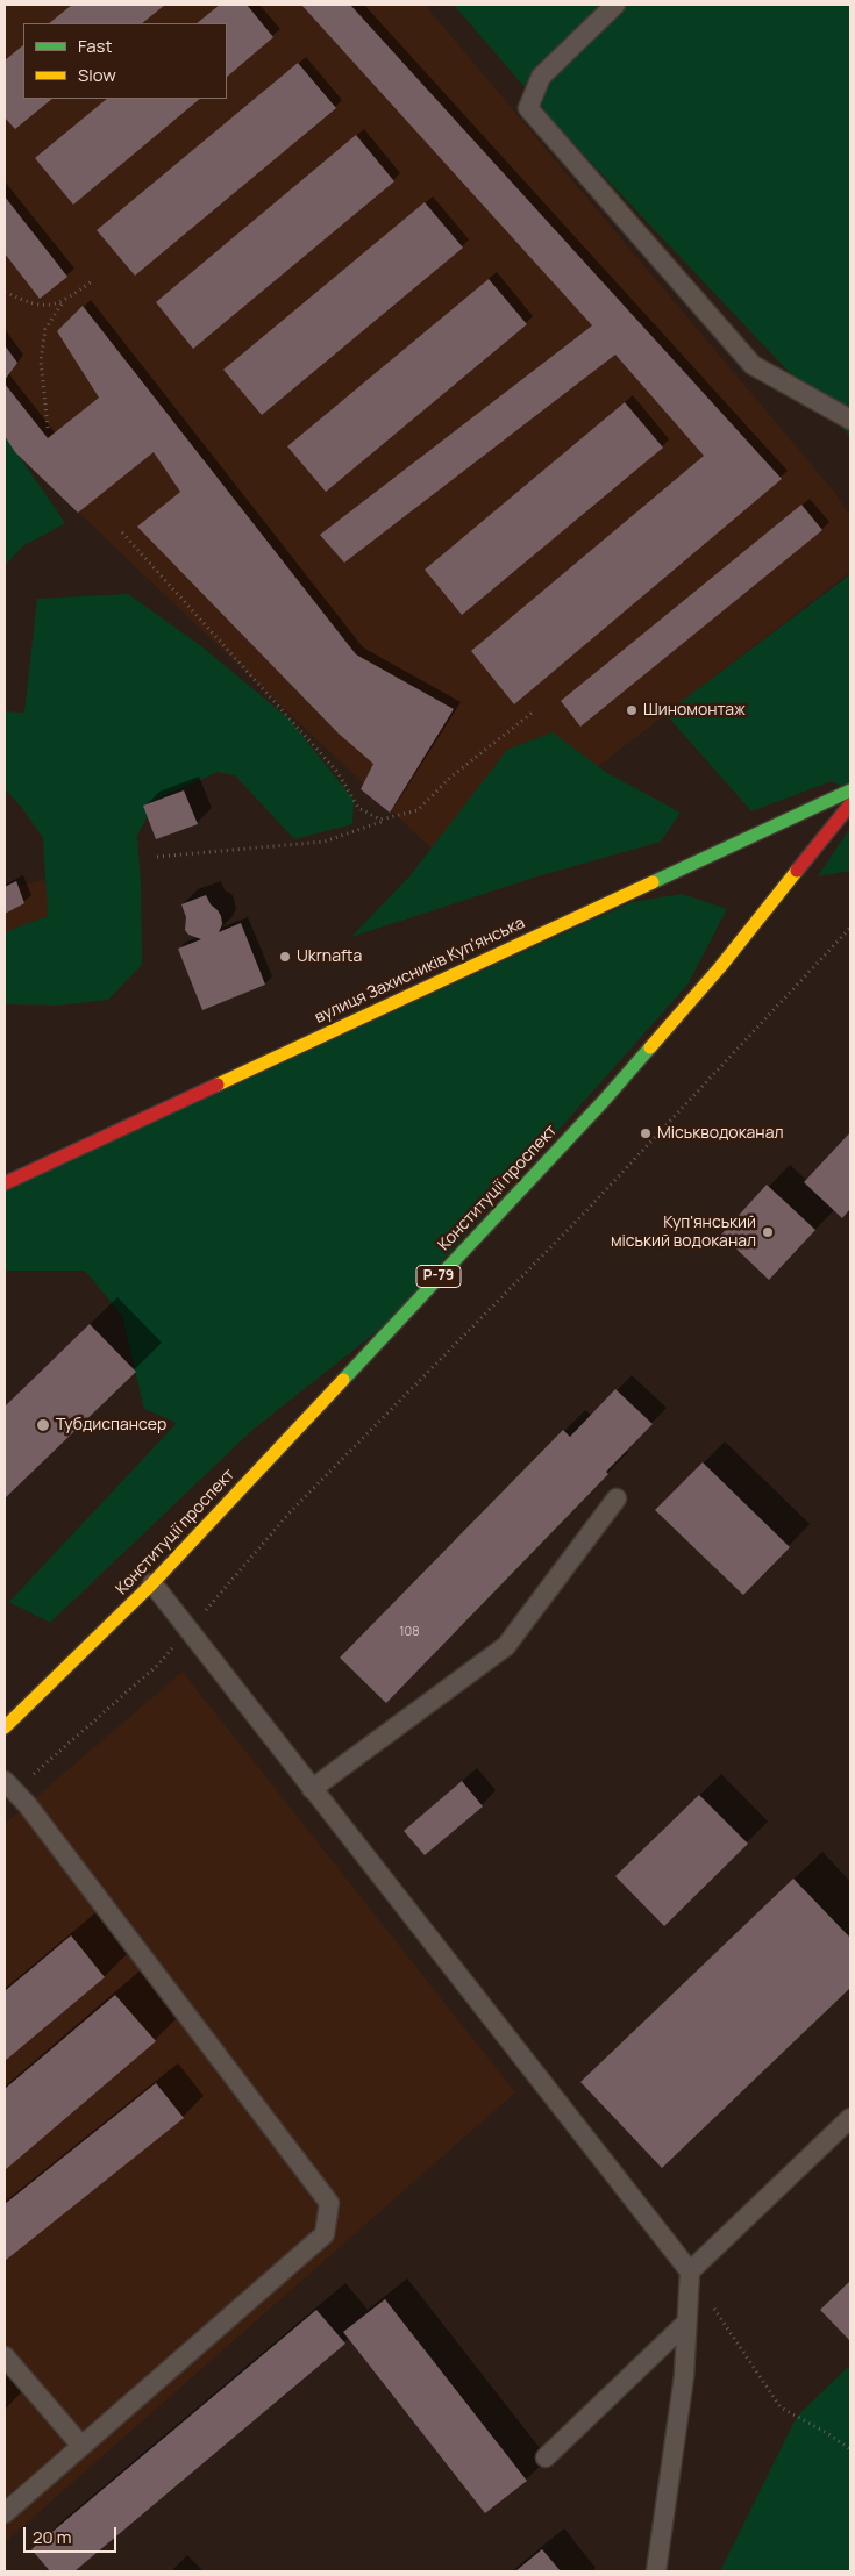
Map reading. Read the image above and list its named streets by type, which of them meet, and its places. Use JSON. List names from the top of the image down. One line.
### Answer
{"streets":{"main road":["вулиця Захисників Куп'янська","Конституції проспект","Р-79"]},"places":["Шиномонтаж","Ukrnafta","Міськводоканал","Куп'янський міський водоканал","Тубдиспансер"],"house_numbers":["108"],"legend":["Fast","Slow"],"scale_bar":"20 m"}
